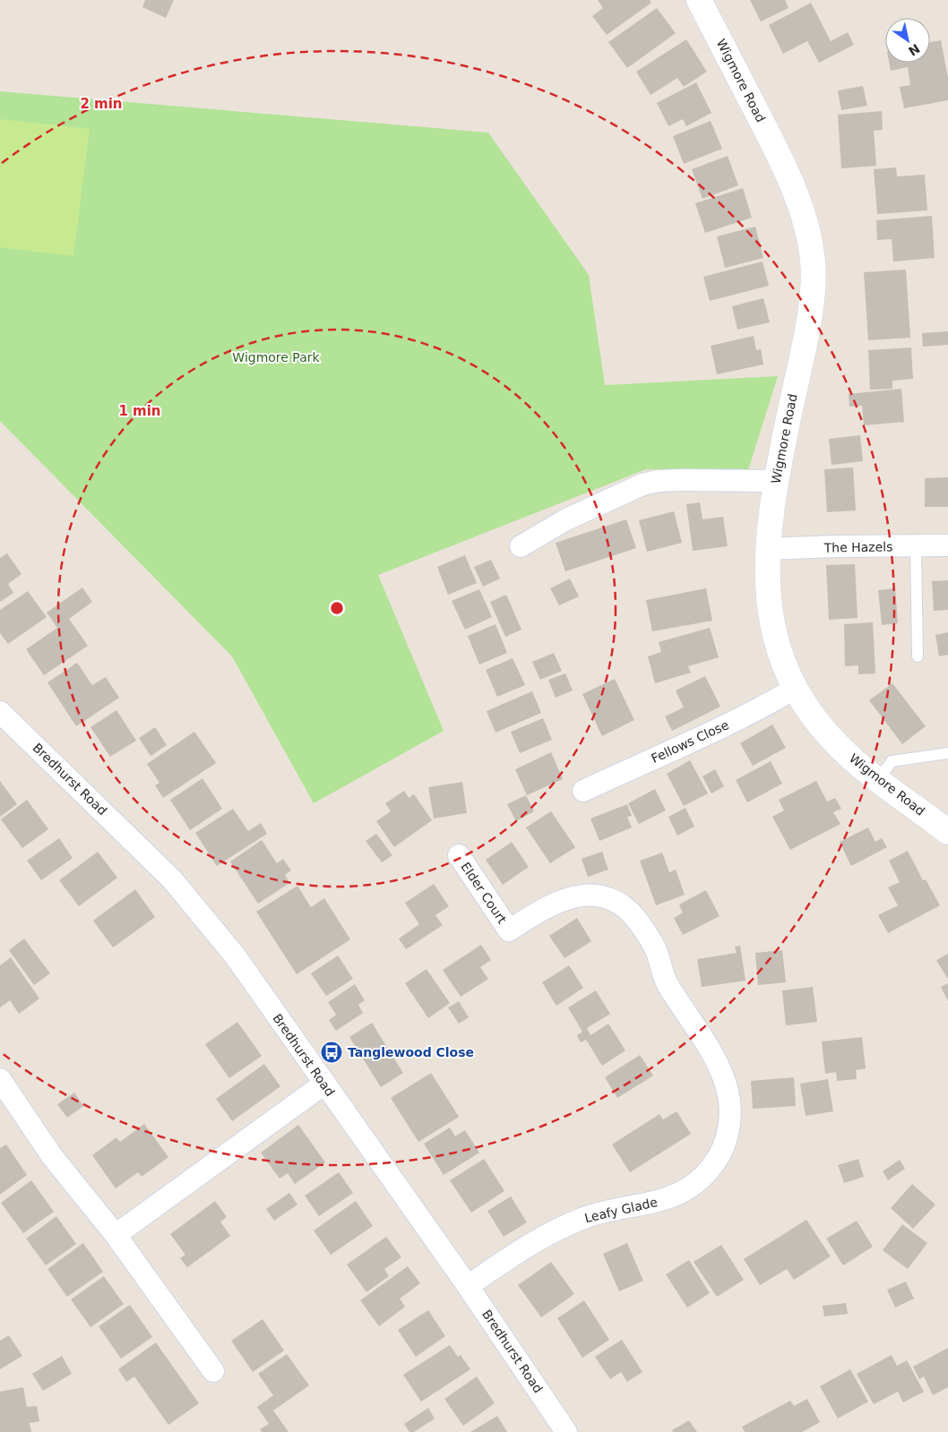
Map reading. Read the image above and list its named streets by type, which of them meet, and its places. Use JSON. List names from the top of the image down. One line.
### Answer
{"streets":{"street":["Wigmore Road","The Hazels","Fellows Close","Bredhurst Road","Elder Court","Leafy Glade"]},"crossings":[["Wigmore Road","The Hazels"],["Wigmore Road","Fellows Close"],["Bredhurst Road","Leafy Glade"],["Elder Court","Leafy Glade"]],"parks":["Wigmore Park"],"places":{"bus stop":["Tanglewood Close"]},"north":"bottom right","rings":["2 min","1 min"]}
